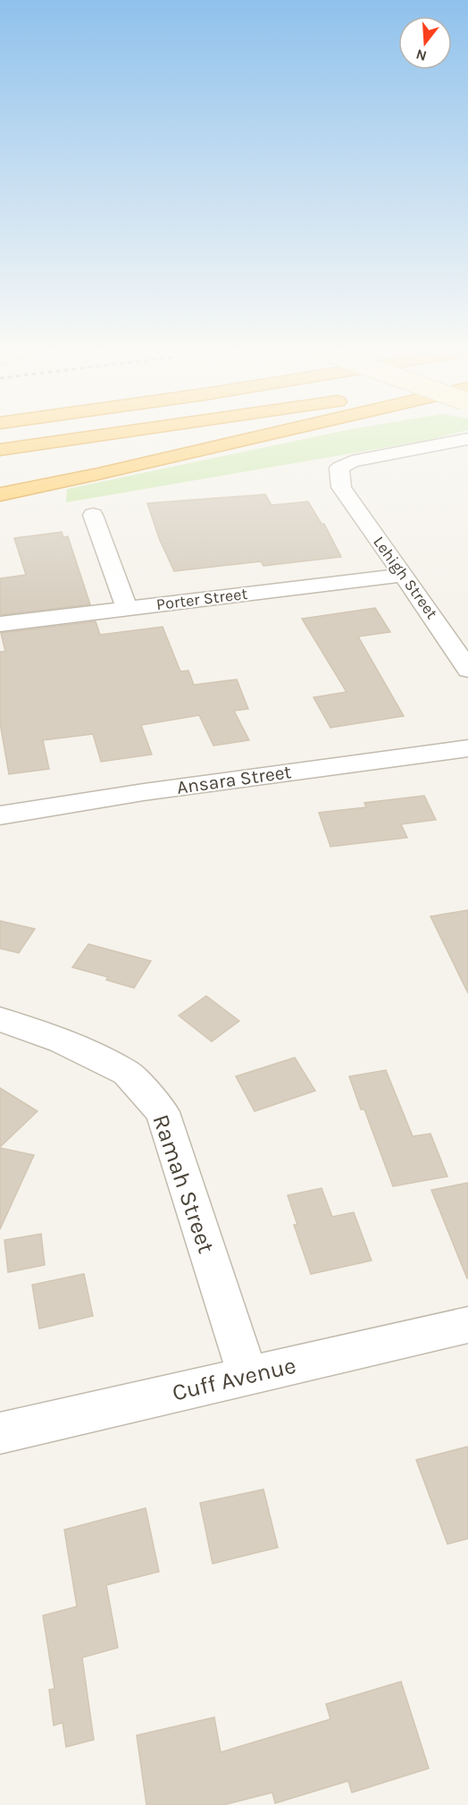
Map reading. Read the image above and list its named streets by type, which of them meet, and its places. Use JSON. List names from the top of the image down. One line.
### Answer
{"streets":{"street":["Lehigh Street","Porter Street","Ansara Street","Ramah Street","Cuff Avenue"]},"crossings":[["Lehigh Street","Porter Street"],["Ramah Street","Cuff Avenue"]],"north":"bottom"}
